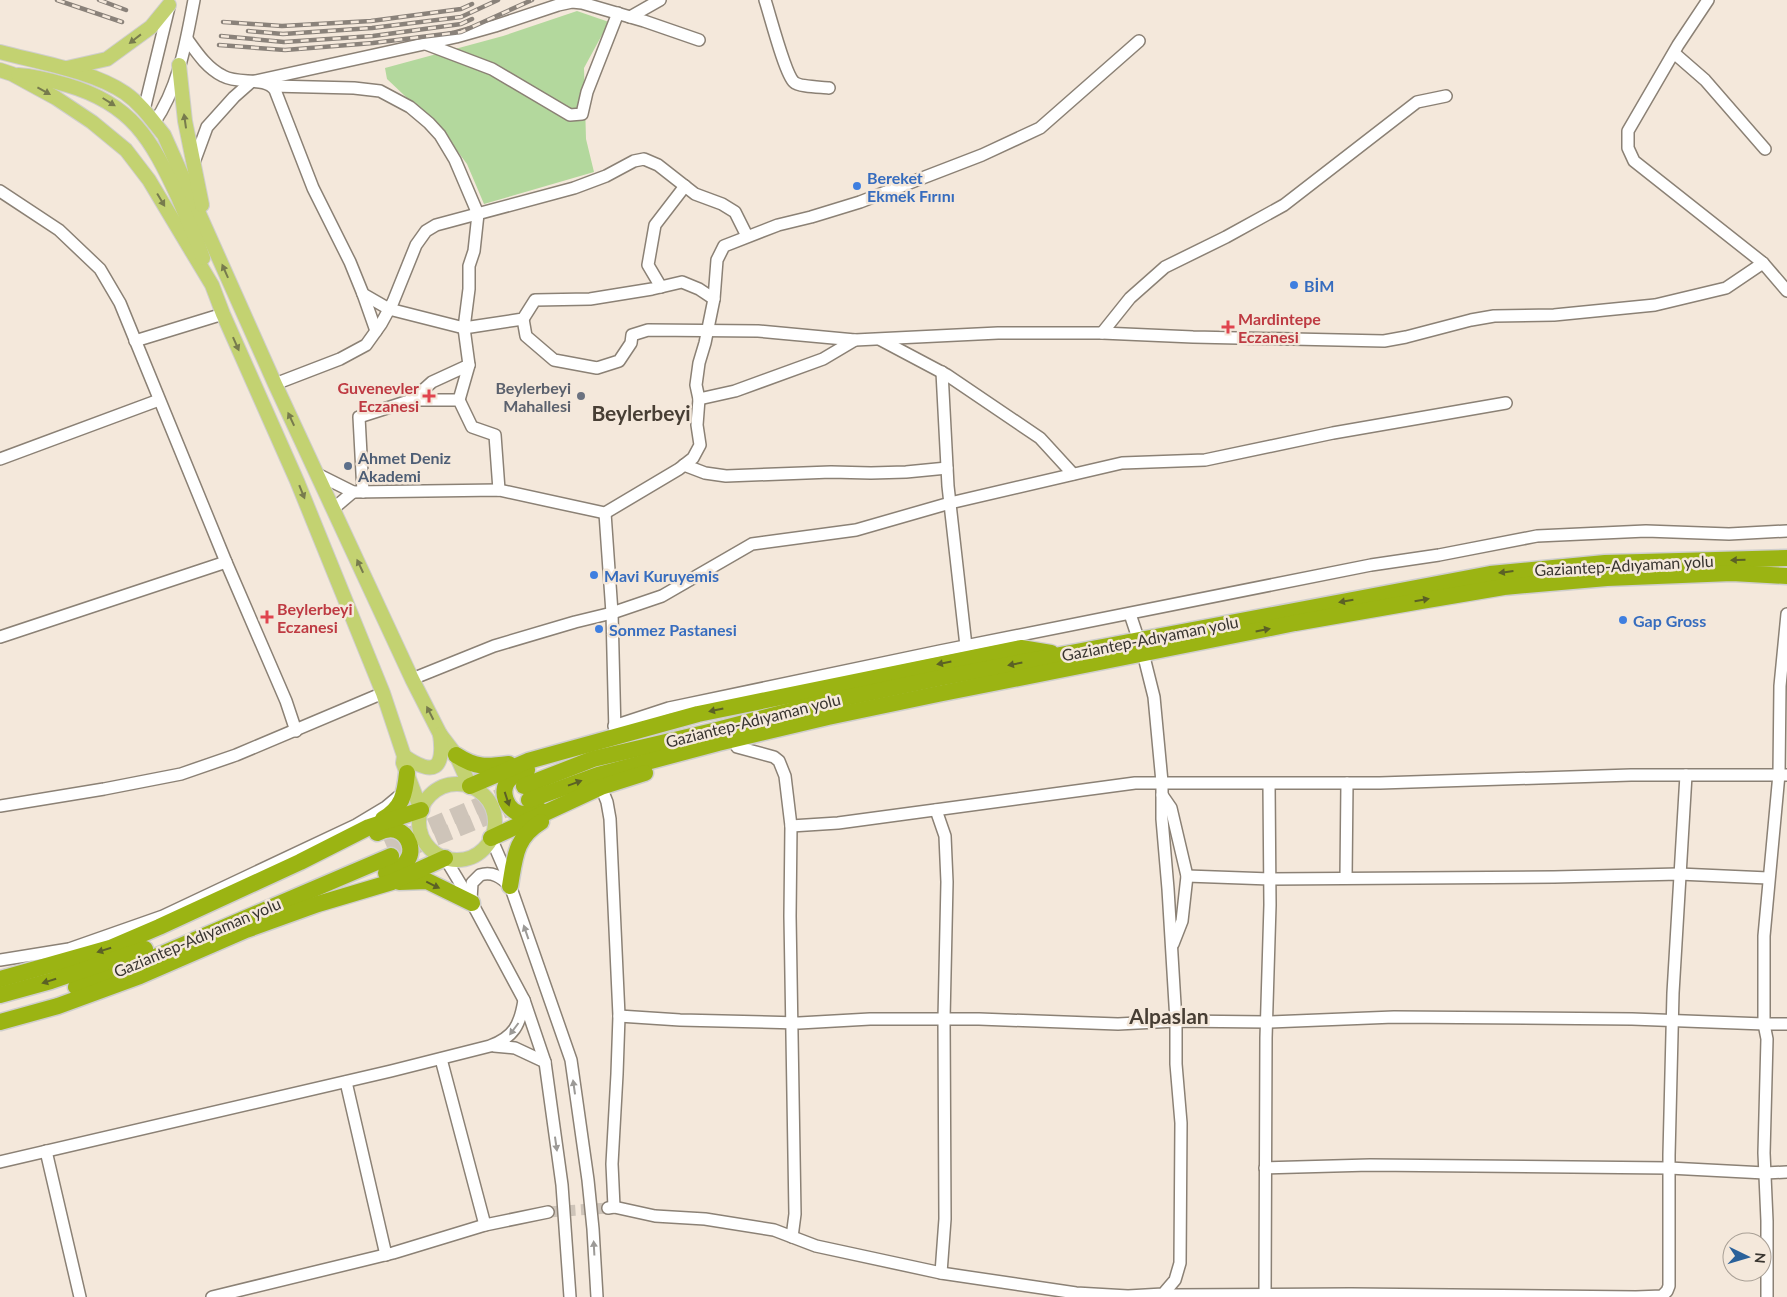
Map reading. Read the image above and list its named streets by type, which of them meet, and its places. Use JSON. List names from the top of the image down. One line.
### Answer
{"streets":{"highway":["Gaziantep-Adıyaman yolu"]},"districts":["Beylerbeyi","Alpaslan"],"places":{"other":["Bereket Ekmek Fırını","BİM","Beylerbeyi Mahallesi","Ahmet Deniz Akademi","Mavi Kuruyemis","Gap Gross","Sonmez Pastanesi"],"health":["Mardintepe Eczanesi","Guvenevler Eczanesi","Beylerbeyi Eczanesi"]},"north":"right"}
